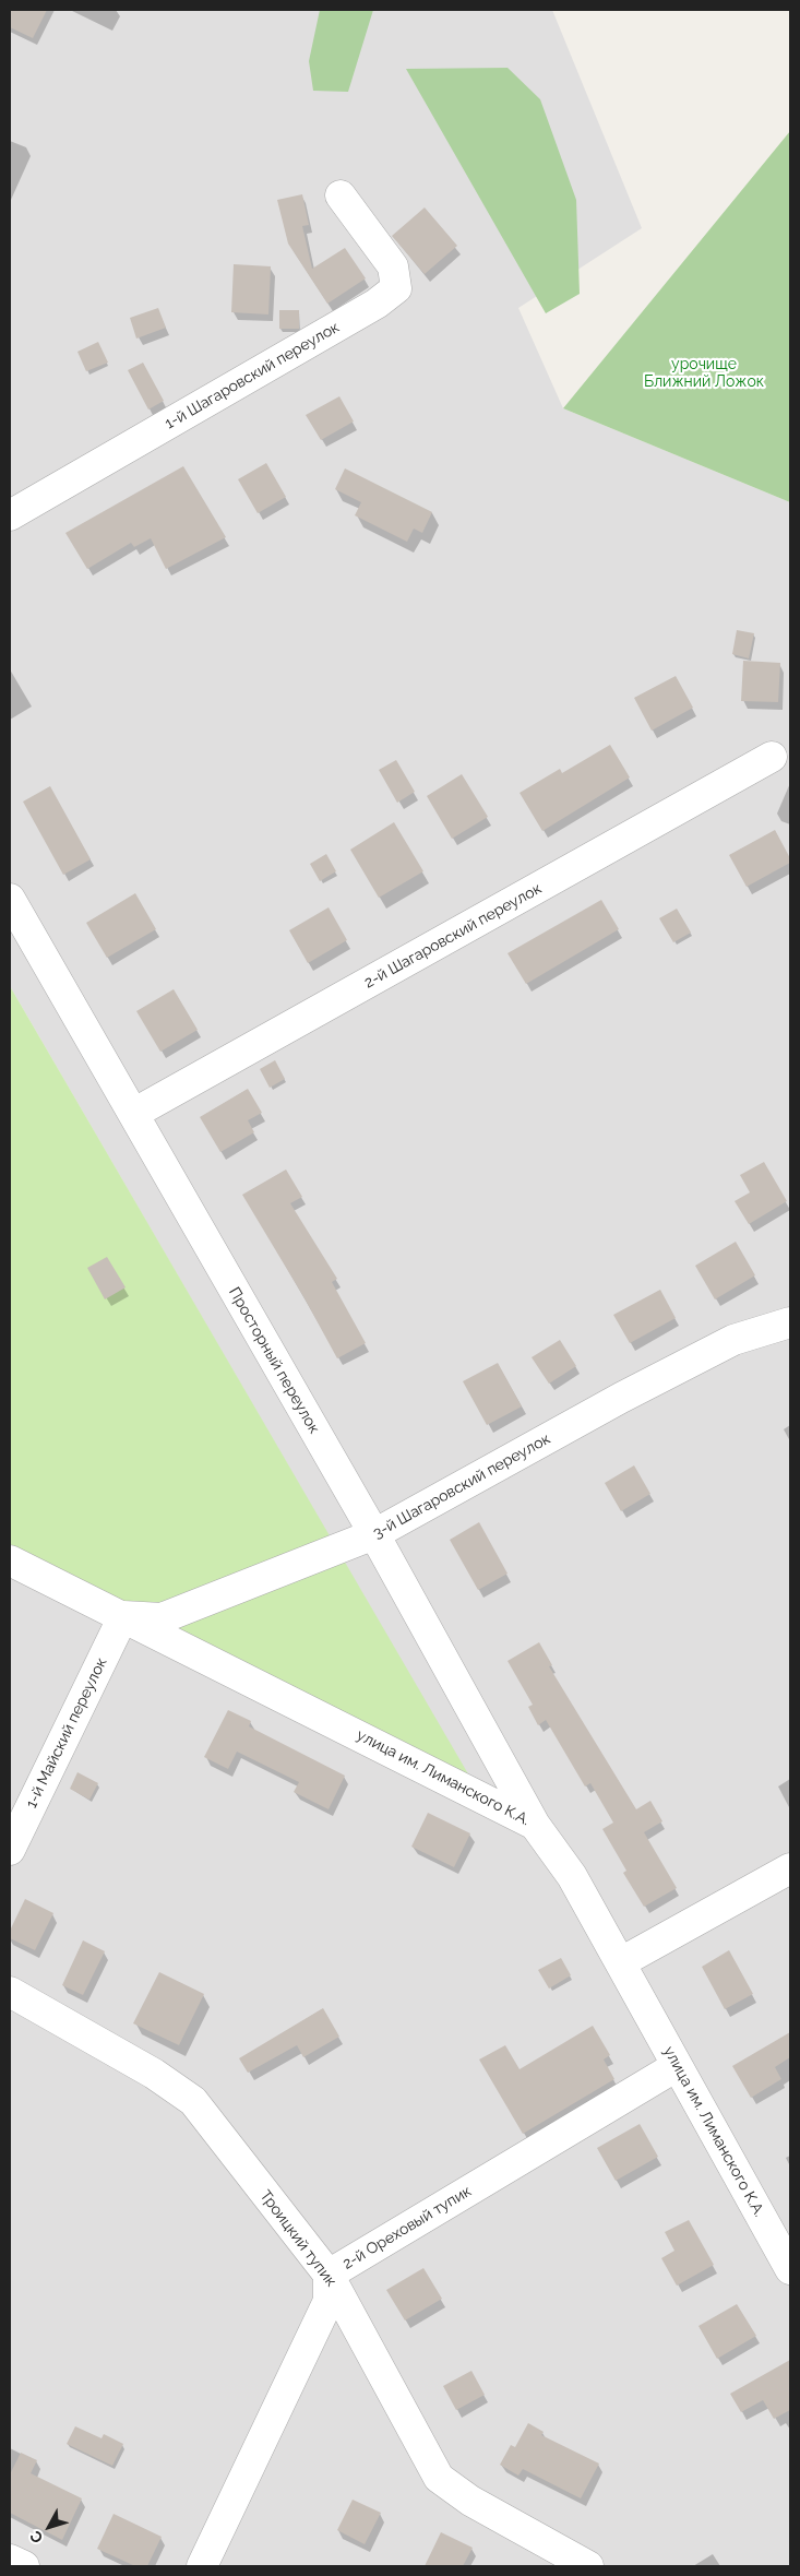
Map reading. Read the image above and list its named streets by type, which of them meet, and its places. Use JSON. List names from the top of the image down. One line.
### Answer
{"streets":{"street":["1-й Шагаровский переулок","2-й Шагаровский переулок","Просторный переулок","3-й Шагаровский переулок","1-й Майский переулок","улица им. Лиманского К.А.","2-й Ореховый тупик","Троицкий тупик"]},"crossings":[["2-й Шагаровский переулок","Просторный переулок"],["Просторный переулок","3-й Шагаровский переулок"],["Просторный переулок","улица им. Лиманского К.А."],["3-й Шагаровский переулок","1-й Майский переулок"],["3-й Шагаровский переулок","улица им. Лиманского К.А."],["1-й Майский переулок","улица им. Лиманского К.А."],["улица им. Лиманского К.А.","2-й Ореховый тупик"],["2-й Ореховый тупик","Троицкий тупик"]],"parks":["урочище Ближний Ложок"],"north":"bottom left"}
